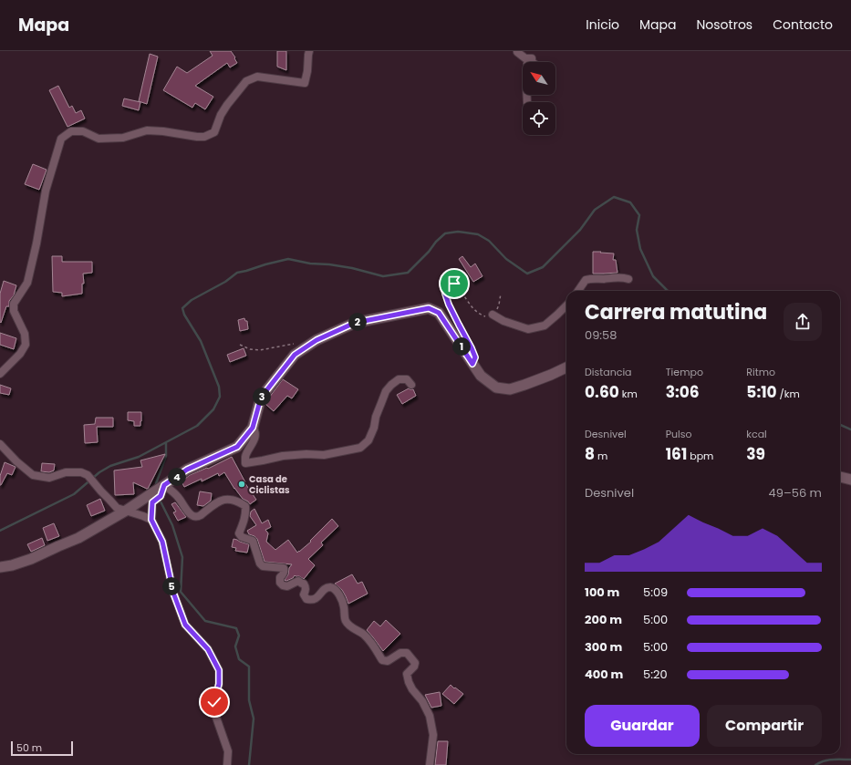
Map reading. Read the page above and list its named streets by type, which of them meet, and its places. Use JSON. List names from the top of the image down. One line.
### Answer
{"places":["Casa de Ciclistas"],"scale_bar":"50 m","north":"top left","page":{"header":"Mapa","nav":["Inicio","Mapa","Nosotros","Contacto"],"heading":["Carrera matutina","09:58"],"pins":["2","1","3","4","5"],"stats":[["Distancia","0.60 km"],["Tiempo","3:06"],["Ritmo","5:10 /km"],["Desnivel","8 m"],["Pulso","161 bpm"],["kcal","39"]],"chart":["Desnivel","49–56 m"],"list":[{"name":"100 m","note":"5:09"},{"name":"200 m","note":"5:00"},{"name":"300 m","note":"5:00"},{"name":"400 m","note":"5:20"}],"buttons":["Guardar","Compartir"],"scale":"50 m"}}
